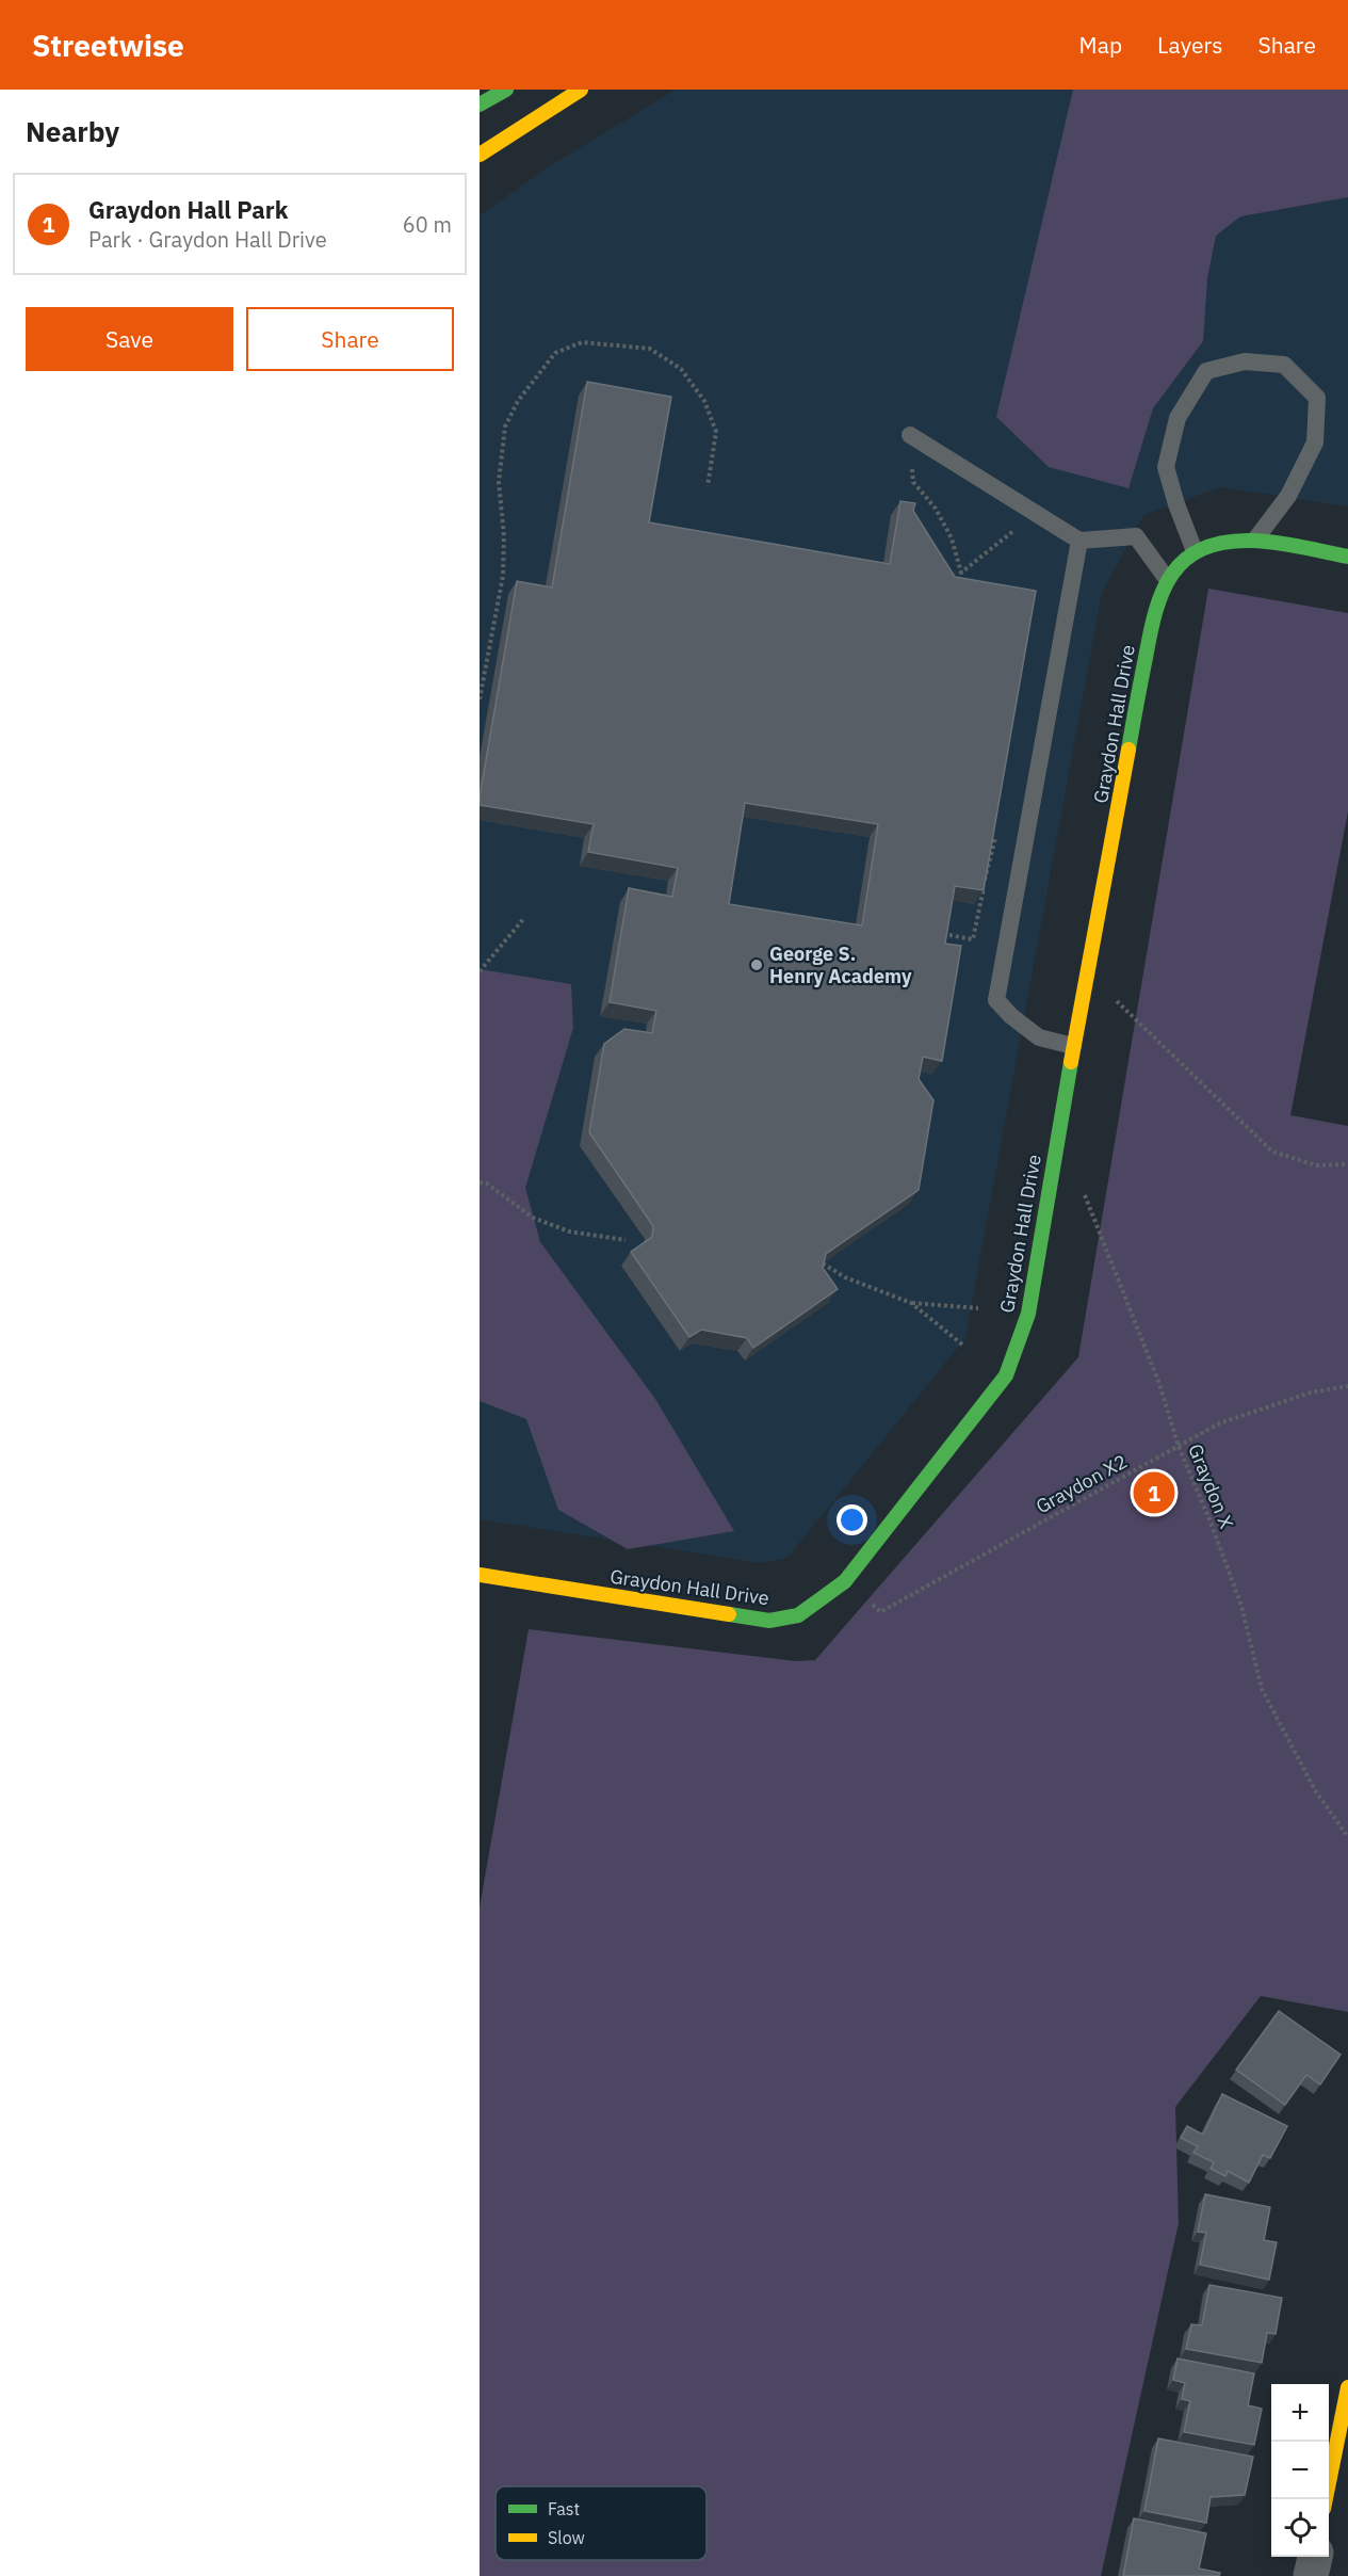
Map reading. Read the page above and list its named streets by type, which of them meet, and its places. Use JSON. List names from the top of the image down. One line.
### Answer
{"streets":{"main road":["Graydon Hall Drive"],"path":["Graydon X2","Graydon X"]},"crossings":[["Graydon Hall Drive","Graydon X2"],["Graydon X2","Graydon X"]],"places":["George S. Henry Academy"],"legend":["Fast","Slow"],"page":{"header":"Streetwise","nav":["Map","Layers","Share"],"heading":"Nearby","list":[{"mark":"1","name":"Graydon Hall Park","note":"Park · Graydon Hall Drive","value":"60 m"}],"buttons":["Save","Share"],"pins":"1","map_buttons":["+","−"]}}
